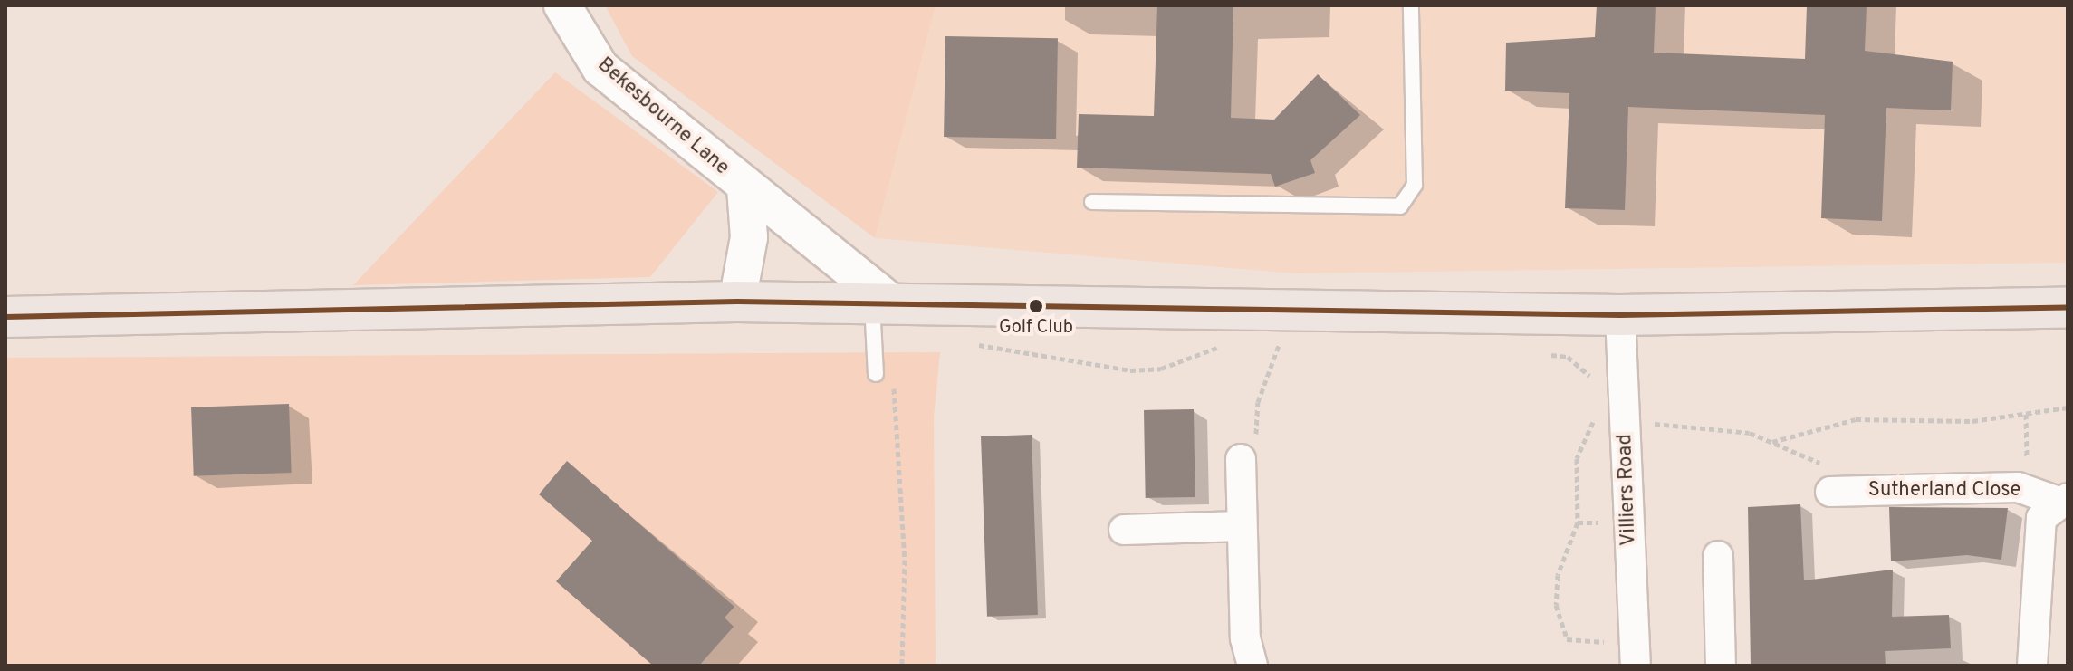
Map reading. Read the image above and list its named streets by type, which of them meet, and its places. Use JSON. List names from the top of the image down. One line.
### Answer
{"streets":{"street":["Bekesbourne Lane","Villiers Road","Sutherland Close"]},"places":["Golf Club"]}
